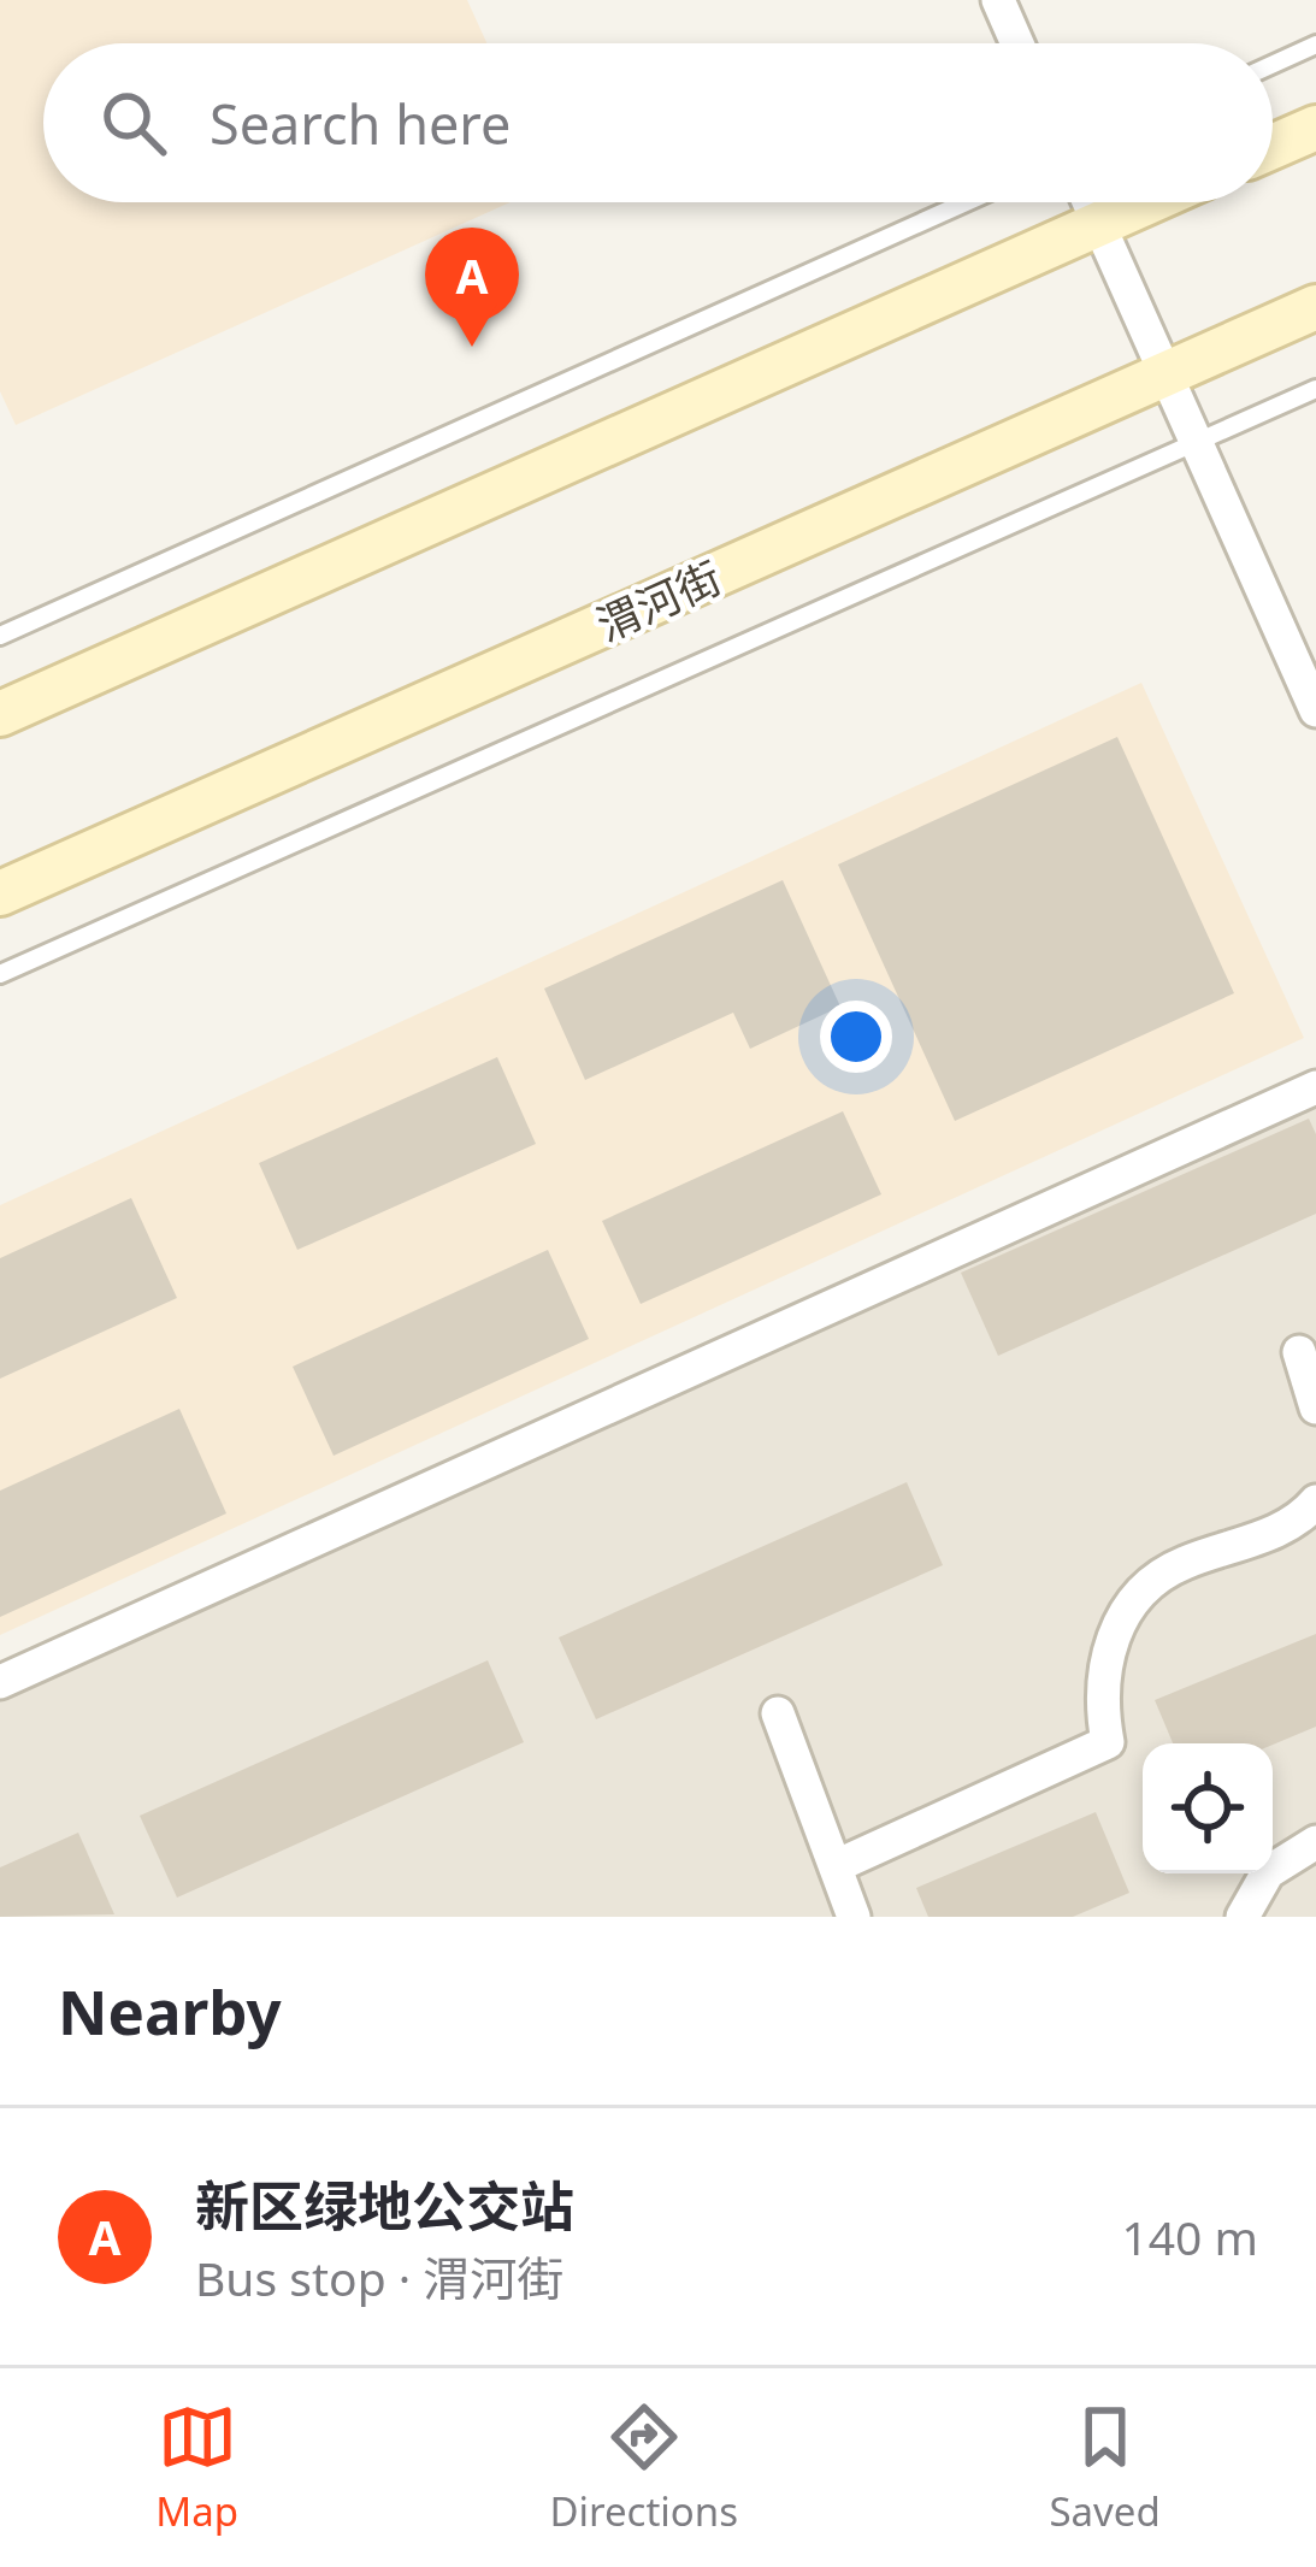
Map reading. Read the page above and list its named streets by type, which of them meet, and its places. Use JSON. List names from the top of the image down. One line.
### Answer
{"streets":{"main road":["渭河街"]},"page":{"search":"Search here","pins":"A","heading":"Nearby","list":[{"mark":"A","name":"新区绿地公交站","note":"Bus stop · 渭河街","value":"140 m"}],"nav":["Map","Directions","Saved"]}}
